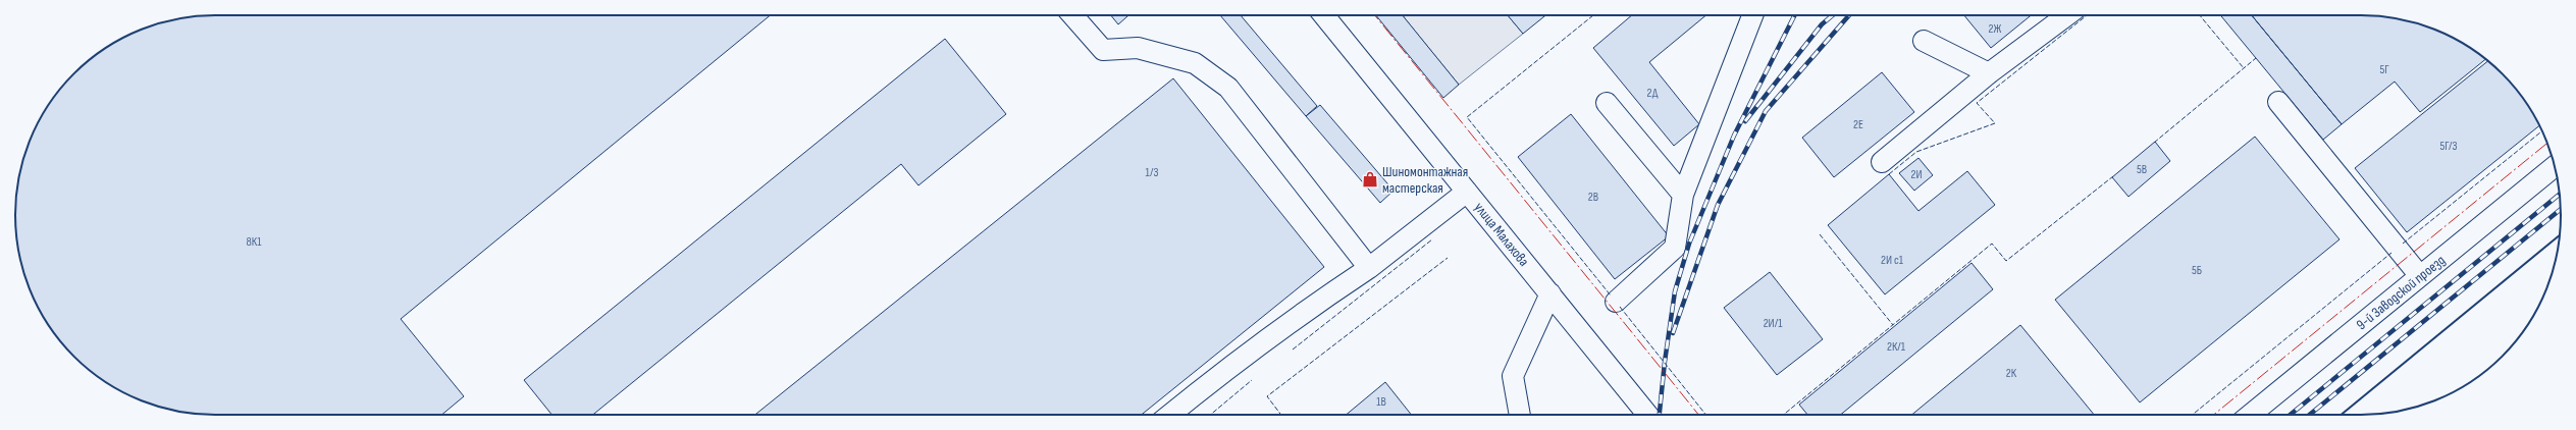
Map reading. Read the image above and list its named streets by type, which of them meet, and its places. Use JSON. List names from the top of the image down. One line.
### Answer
{"streets":{"street":["улица Малахова","9-й Заводской проезд"]},"places":{"shop":["Шиномонтажная мастерская"]},"house_numbers":["2Ж","5Г","2Д","2Е","5Г/3","5В","1/3","2И","2В","8К1","2И с1","5Б","2И/1","2К/1","2К","1В"]}
